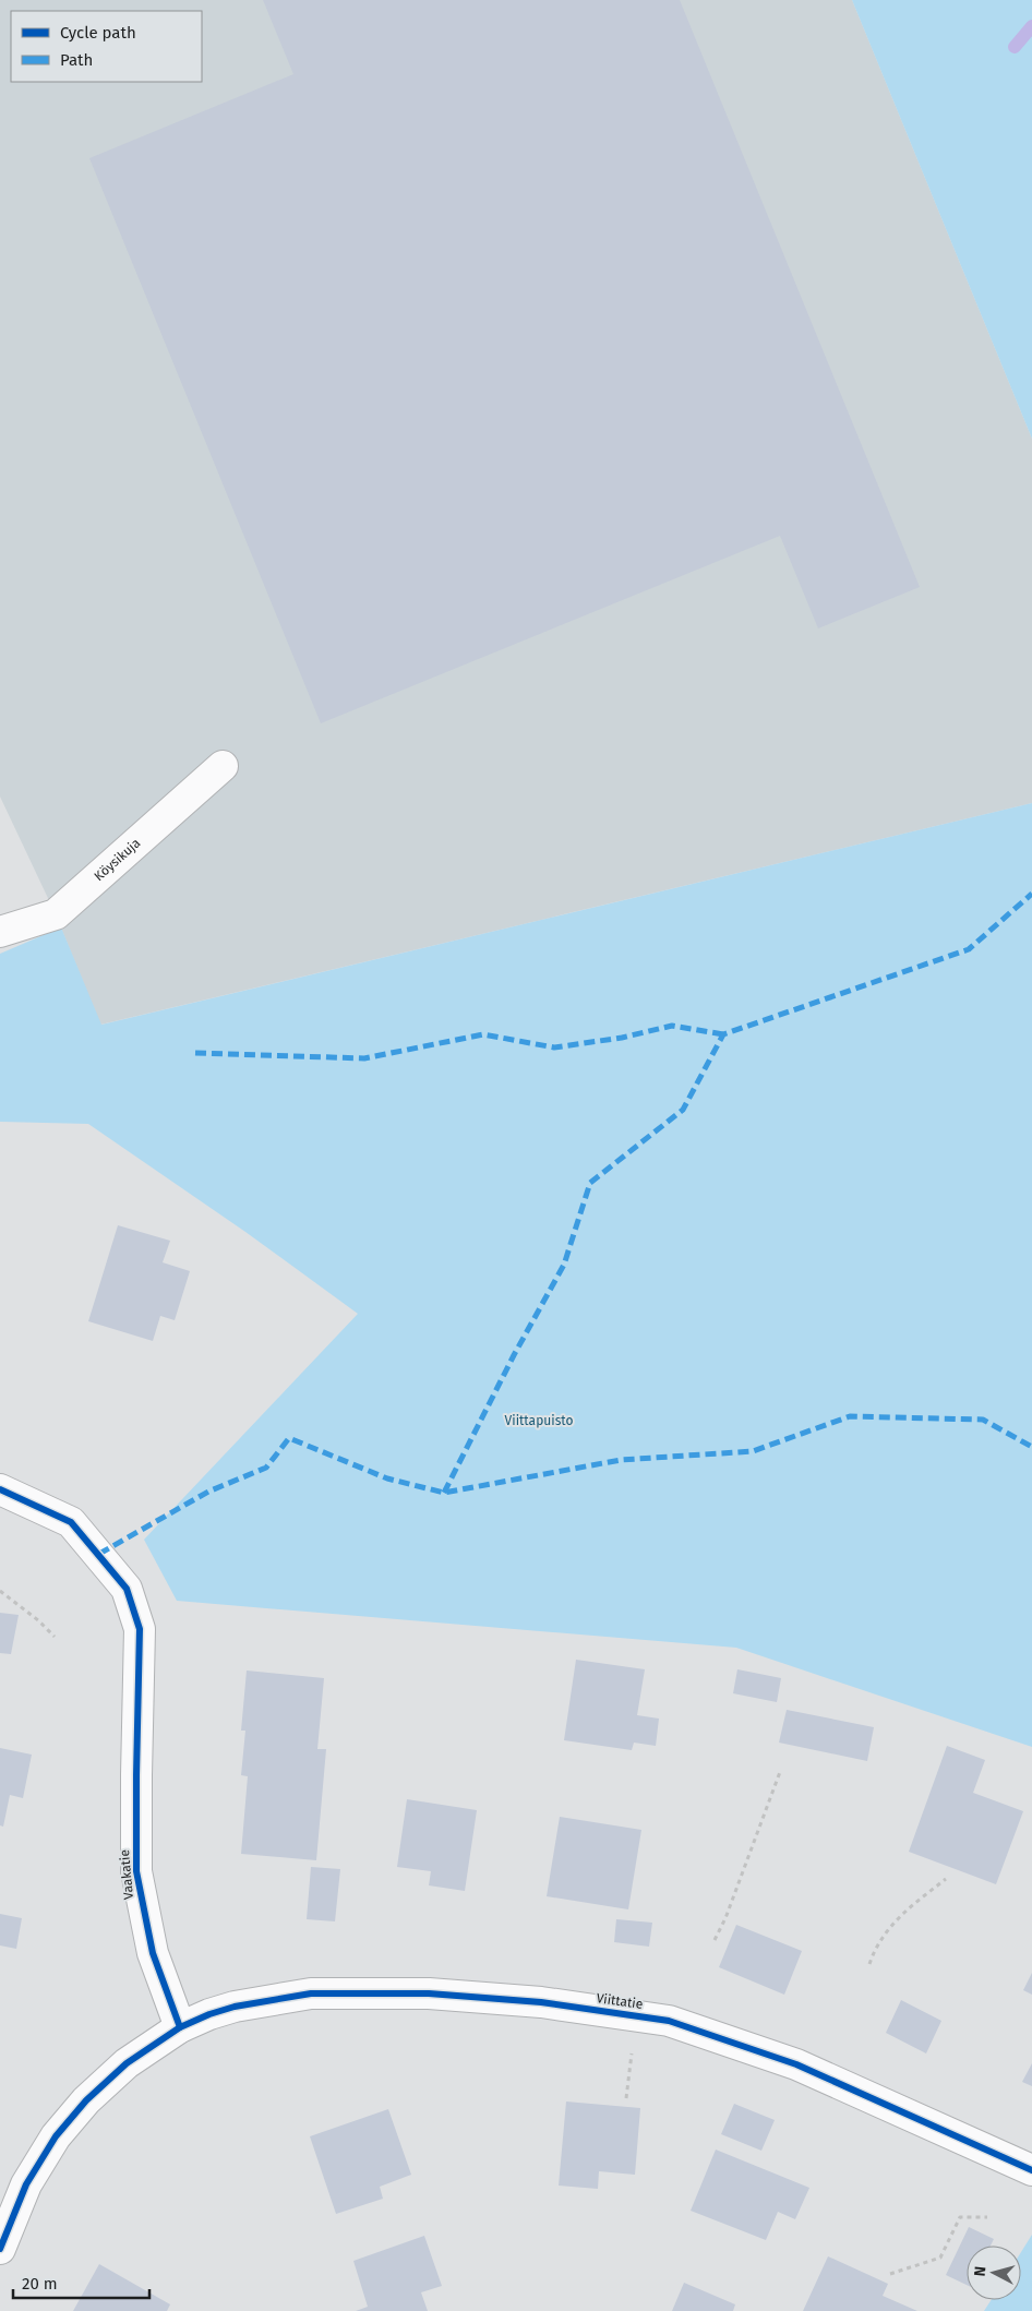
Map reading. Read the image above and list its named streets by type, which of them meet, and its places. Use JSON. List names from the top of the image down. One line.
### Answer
{"streets":{"street":["Köysikuja","Vaakatie","Viittatie"]},"crossings":[["Vaakatie","Viittatie"]],"parks":["Viittapuisto"],"legend":["Cycle path","Path"],"scale_bar":"20 m","north":"left"}
